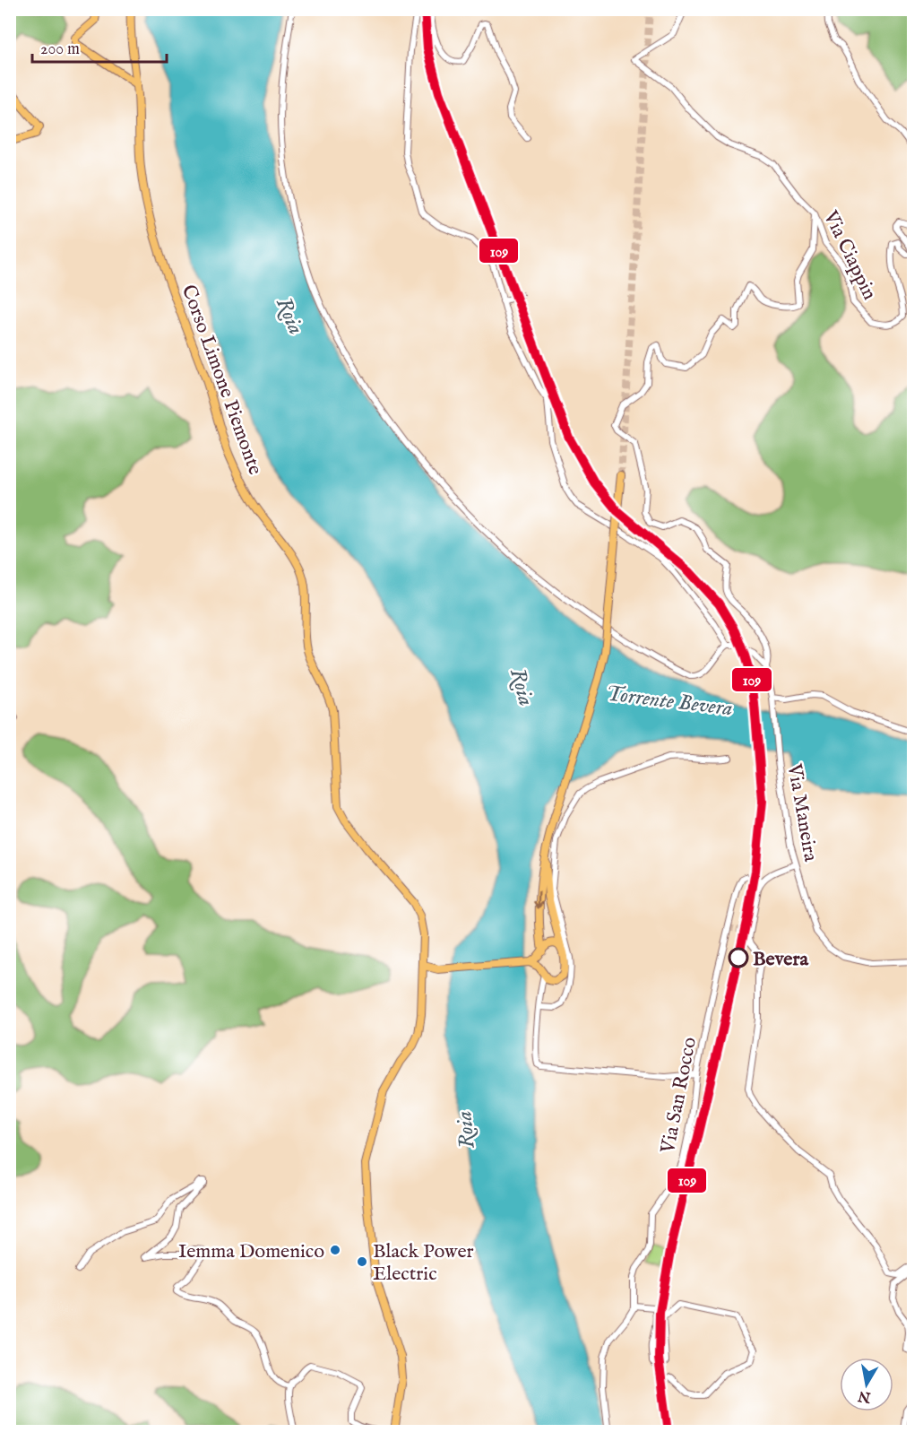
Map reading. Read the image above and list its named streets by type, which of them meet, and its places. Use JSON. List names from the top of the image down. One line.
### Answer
{"streets":{"main road":["Corso Limone Piemonte"],"street":["Via Ciappin","Via Maneira","Via San Rocco"]},"crossings":[["Via Ciappin","Via Maneira"]],"water":["Roia","Torrente Bevera"],"places":["Bevera","Iemma Domenico","Black Power Electric"],"lines":["transit line 109"],"scale_bar":"200 m","north":"bottom"}
